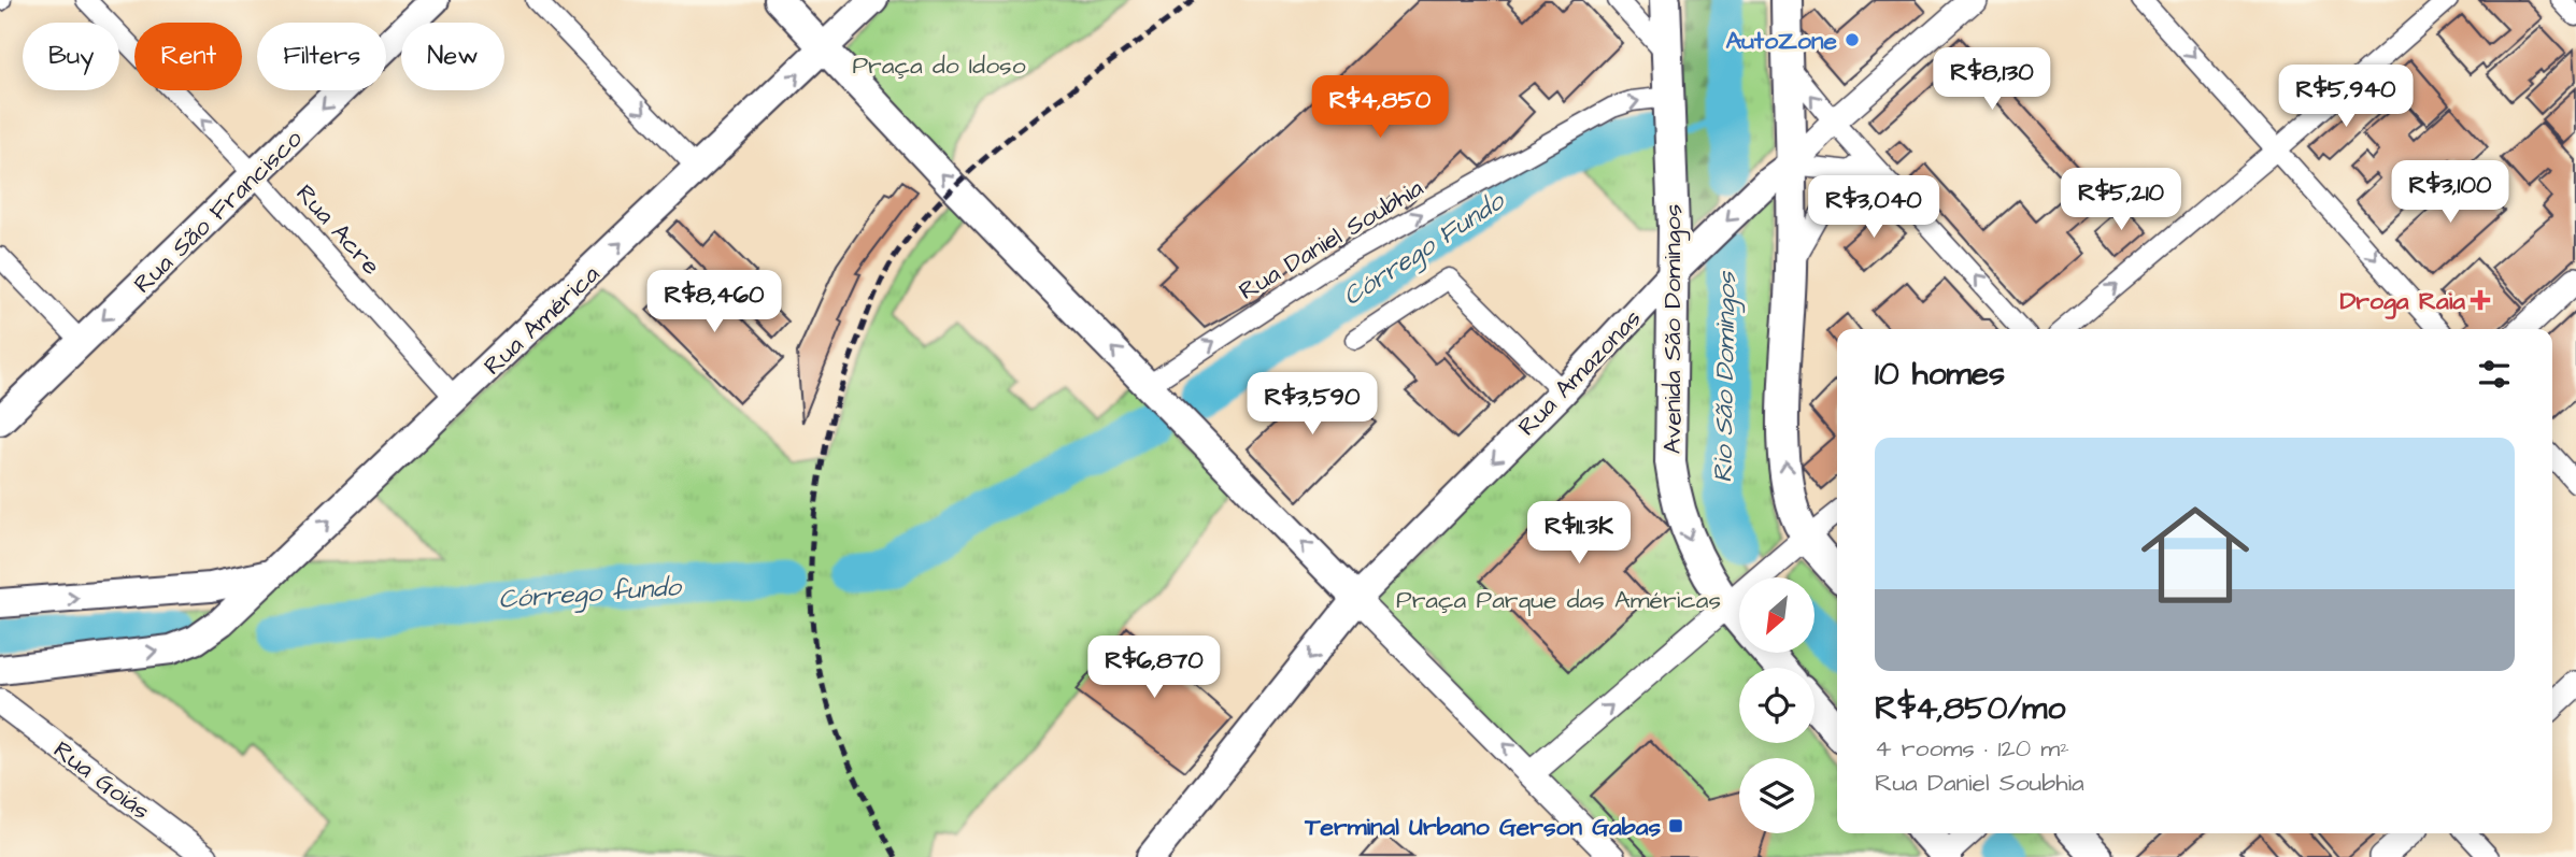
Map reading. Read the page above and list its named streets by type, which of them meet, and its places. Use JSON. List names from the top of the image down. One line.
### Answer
{"streets":{"main road":["Rua São Francisco","Rua América","Avenida São Domingos","Rua Amazonas"],"street":["Rua Acre","Rua Daniel Soubhia","Rua Goiás"]},"crossings":[["Rua São Francisco","Rua Acre"],["Rua Acre","Rua América"],["Rua Daniel Soubhia","Avenida São Domingos"],["Avenida São Domingos","Rua Amazonas"]],"one_way":["Rua São Francisco","Rua Acre","Rua Daniel Soubhia","Rua América","Rua Amazonas"],"water":["Córrego Fundo","Rio São Domingos","Córrego fundo"],"parks":["Praça do Idoso","Praça Parque das Américas"],"places":{"other":["AutoZone"],"health":["Droga Raia"],"transit":["Terminal Urbano Gerson Gabas"]},"north":"bottom left","page":{"chip":["Buy","Rent","Filters","New"],"price":["R$8,130","R$5,940","R$4,850","R$3,100","R$5,210","R$3,040","R$8,460","R$3,590","R$11.3K","R$6,870"],"heading":"10 homes","list":[{"name":"R$4,850/mo","note":"4 rooms · 120 m² · Rua Daniel Soubhia"}]}}
